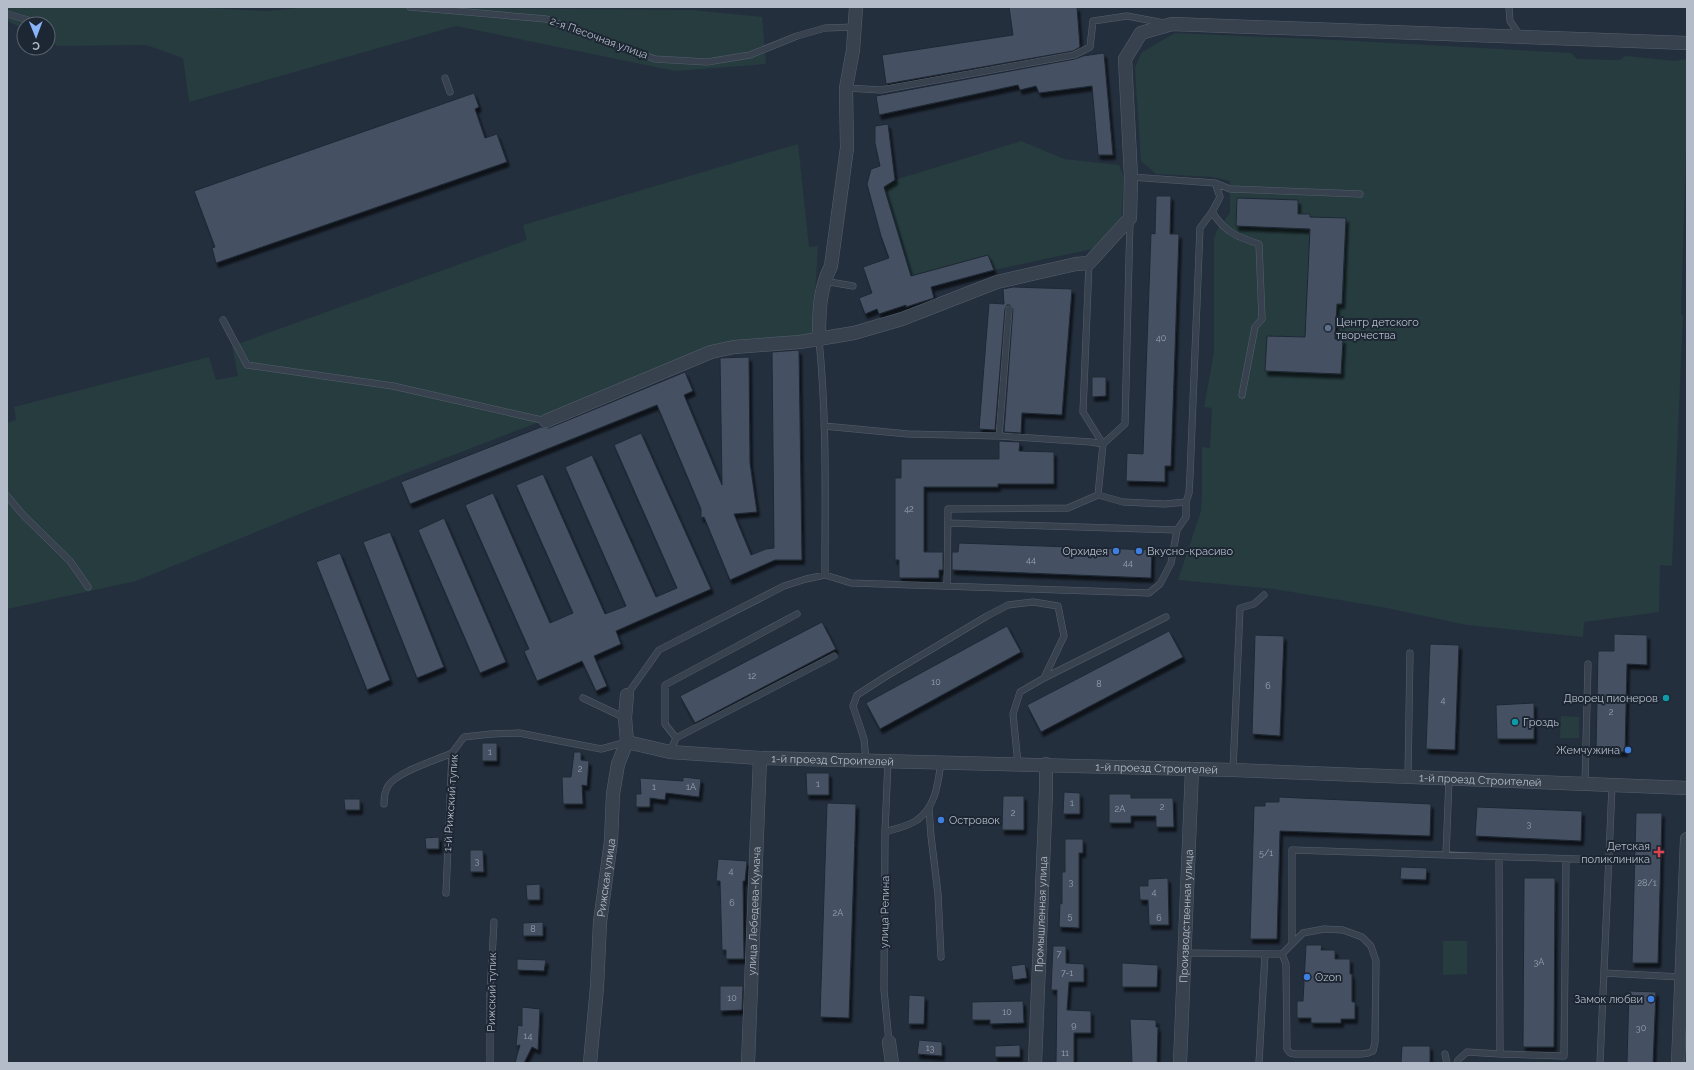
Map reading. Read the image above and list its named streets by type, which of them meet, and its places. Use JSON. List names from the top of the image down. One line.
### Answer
{"streets":{"street":["1-й проезд Строителей","Рижская улица","улица Лебедева-Кумача","улица Репина","Промышленная улица","Производственная улица"],"lane":["2-я Песочная улица","1-й Рижский тупик","Рижский тупик"]},"crossings":[["1-й проезд Строителей","1-й Рижский тупик"],["1-й проезд Строителей","Рижская улица"],["1-й проезд Строителей","улица Лебедева-Кумача"],["1-й проезд Строителей","улица Репина"],["1-й проезд Строителей","Промышленная улица"],["1-й проезд Строителей","Производственная улица"],["1-й Рижский тупик","Рижская улица"]],"places":{"other":["Центр детского творчества","Орхидея","Вкусно-красиво","Дворец пионеров","Гроздь","Жемчужина","Островок","Ozon","Замок любви"],"health":["Детская поликлиника"]},"house_numbers":["40","42","44","44","12","10","8","6","4","2","1","2","1","1","1А","1","2","2А","2","3","5/1","3","4","3","28/1","4","6","2А","5","6","8","7","3А","7-1","10","10","9","30","14","13","11"],"north":"bottom"}
